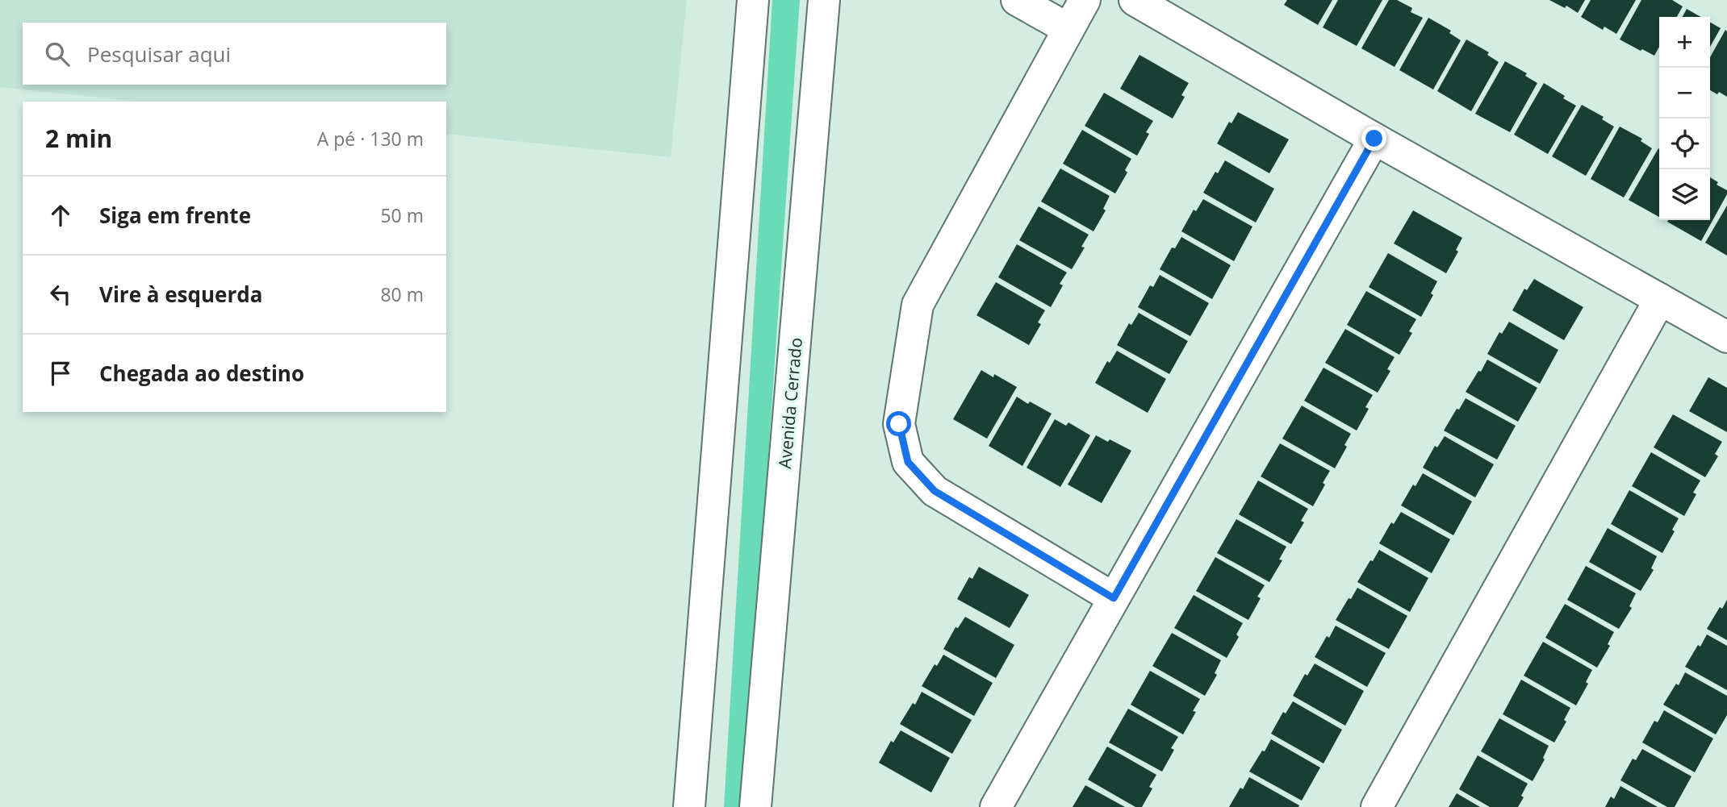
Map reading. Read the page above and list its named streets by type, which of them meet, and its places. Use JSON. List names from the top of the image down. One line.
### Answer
{"streets":{"street":["Avenida Cerrado"]},"page":{"map_buttons":["+","−"],"search":"Pesquisar aqui","heading":["2 min","A pé · 130 m"],"list":[["Siga em frente","50 m"],["Vire à esquerda","80 m"],"Chegada ao destino"]}}
